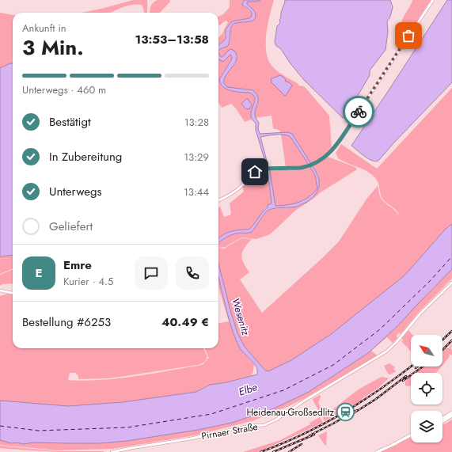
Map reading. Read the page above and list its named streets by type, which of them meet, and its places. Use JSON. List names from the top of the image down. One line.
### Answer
{"streets":{"street":["Pirnaer Straße"]},"water":["Wesenitz","Elbe"],"places":{"station":["Heidenau-Großsedlitz"]},"north":"top left","page":{"heading":["3 Min.","Ankunft in","13:53–13:58"],"panel":["Emre","Kurier · 4.5","Bestellung #6253","40.49 €"],"bar":"Unterwegs · 460 m","list":[["Bestätigt","13:28"],["In Zubereitung","13:29"],["Unterwegs","13:44"],"Geliefert"],"round":"E"}}
